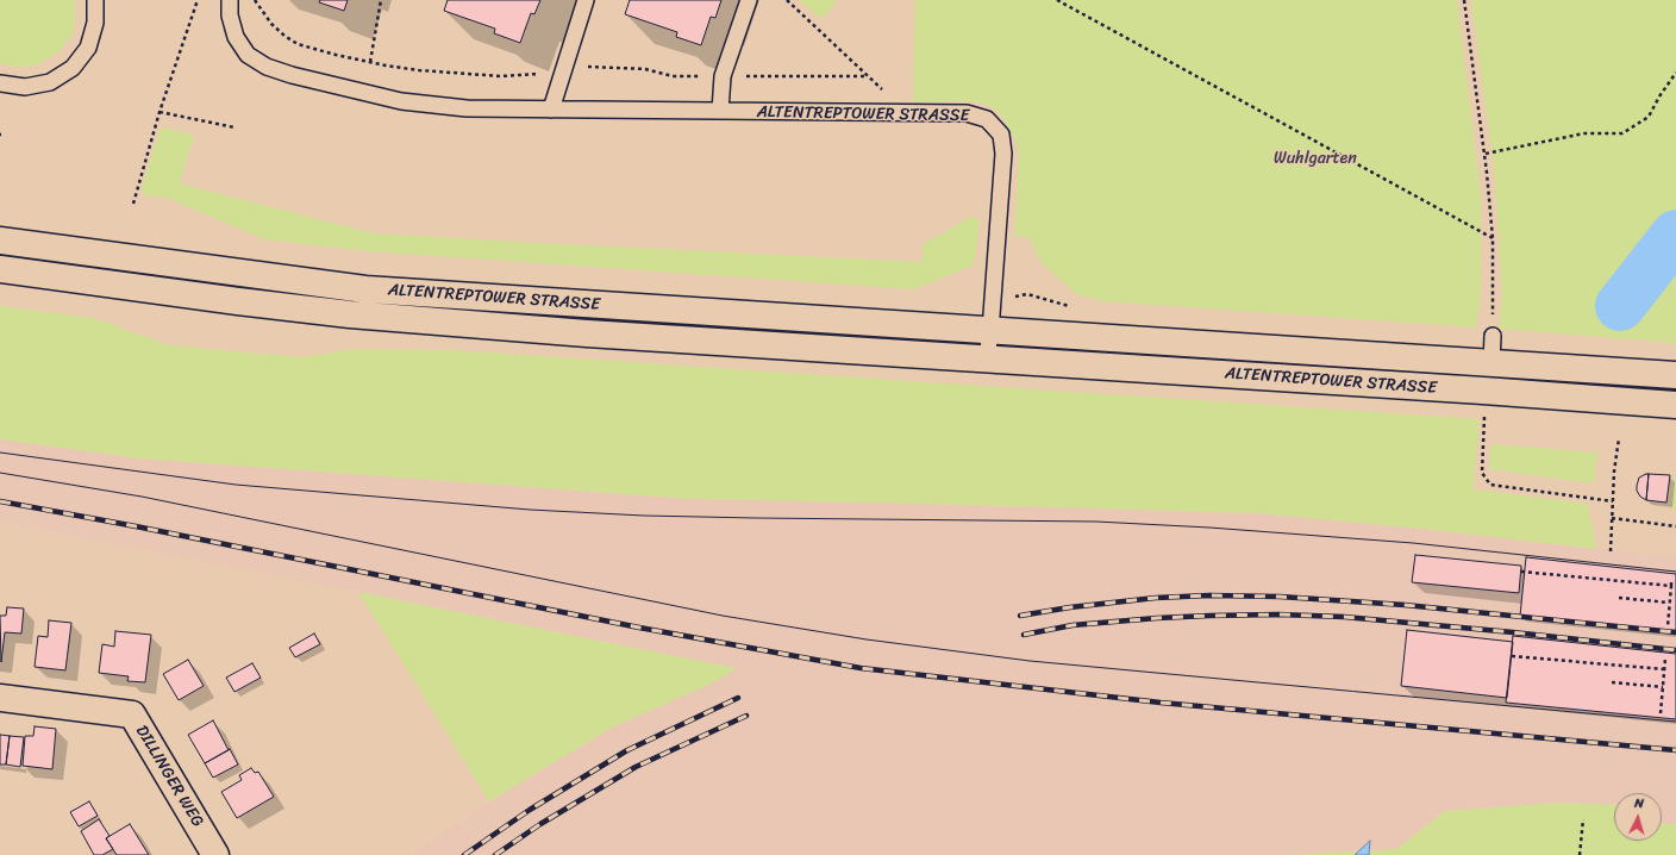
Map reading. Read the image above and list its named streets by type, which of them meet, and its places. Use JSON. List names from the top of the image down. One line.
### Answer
{"streets":{"main road":["ALTENTREPTOWER STRASSE","DILLINGER WEG"]},"parks":["Wuhlgarten"],"north":"top"}
